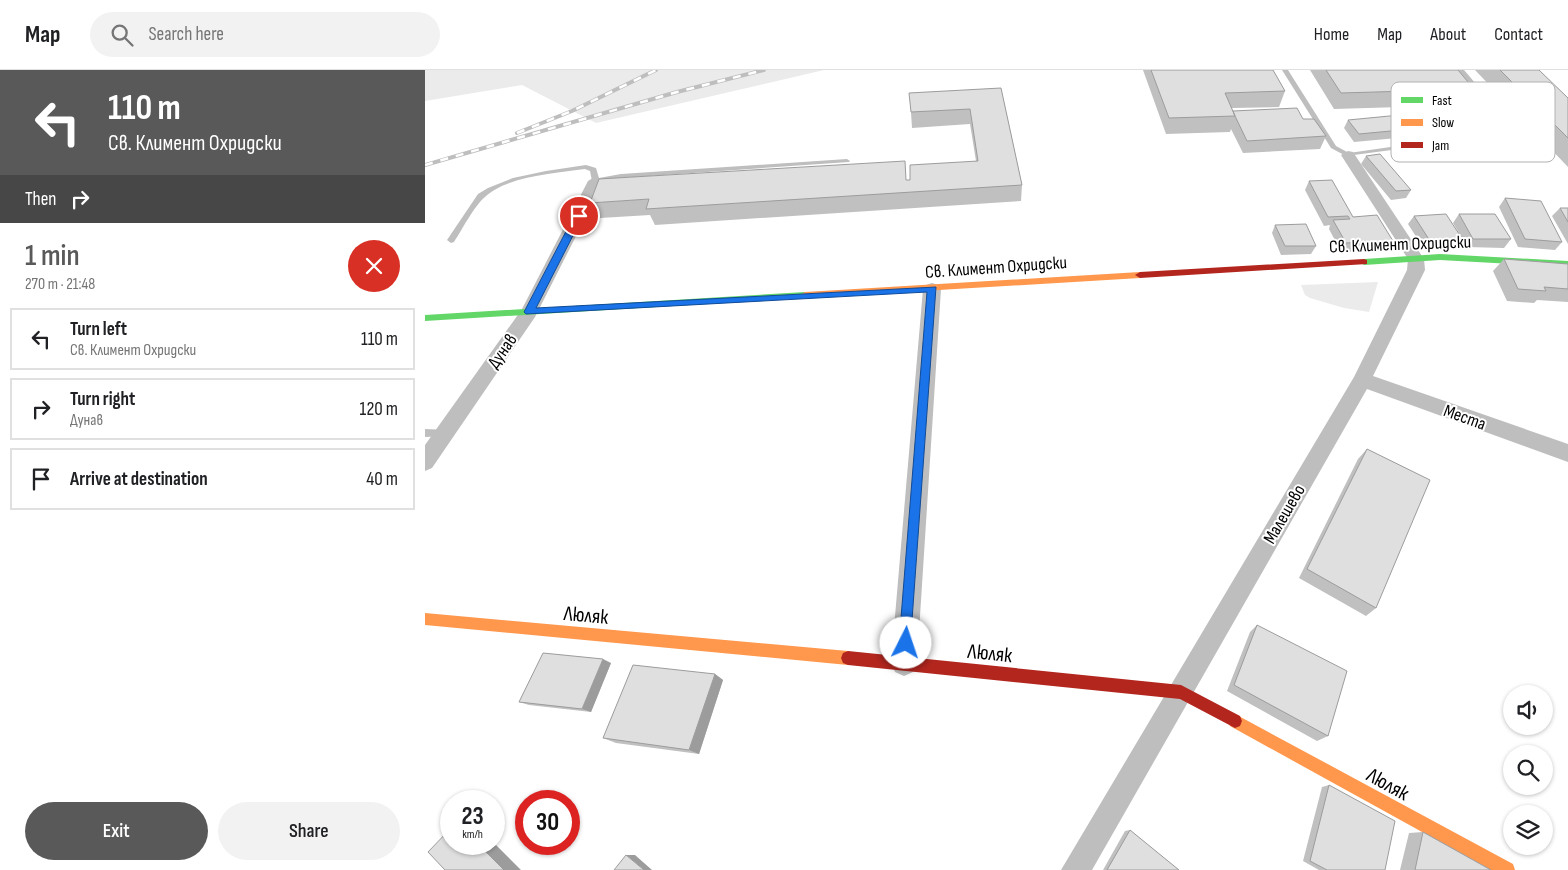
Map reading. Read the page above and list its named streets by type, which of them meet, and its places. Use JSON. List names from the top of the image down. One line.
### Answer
{"streets":{"street":["Св. Климент Охридски","Дунав","Места","Малешево","Люляк"]},"crossings":[["Св. Климент Охридски","Дунав"],["Св. Климент Охридски","Малешево"],["Места","Малешево"],["Малешево","Люляк"]],"legend":["Fast","Slow","Jam"],"page":{"header":"Map","search":"Search here","nav":["Home","Map","About","Contact"],"turn":["110 m","Св. Климент Охридски"],"then":"Then","heading":["1 min","270 m · 21:48"],"list":[{"name":"Turn left","note":"Св. Климент Охридски","value":"110 m"},{"name":"Turn right","note":"Дунав","value":"120 m"},{"name":"Arrive at destination","value":"40 m"}],"speed":"23 km/h","limit":"30","buttons":["Exit","Share"]}}
